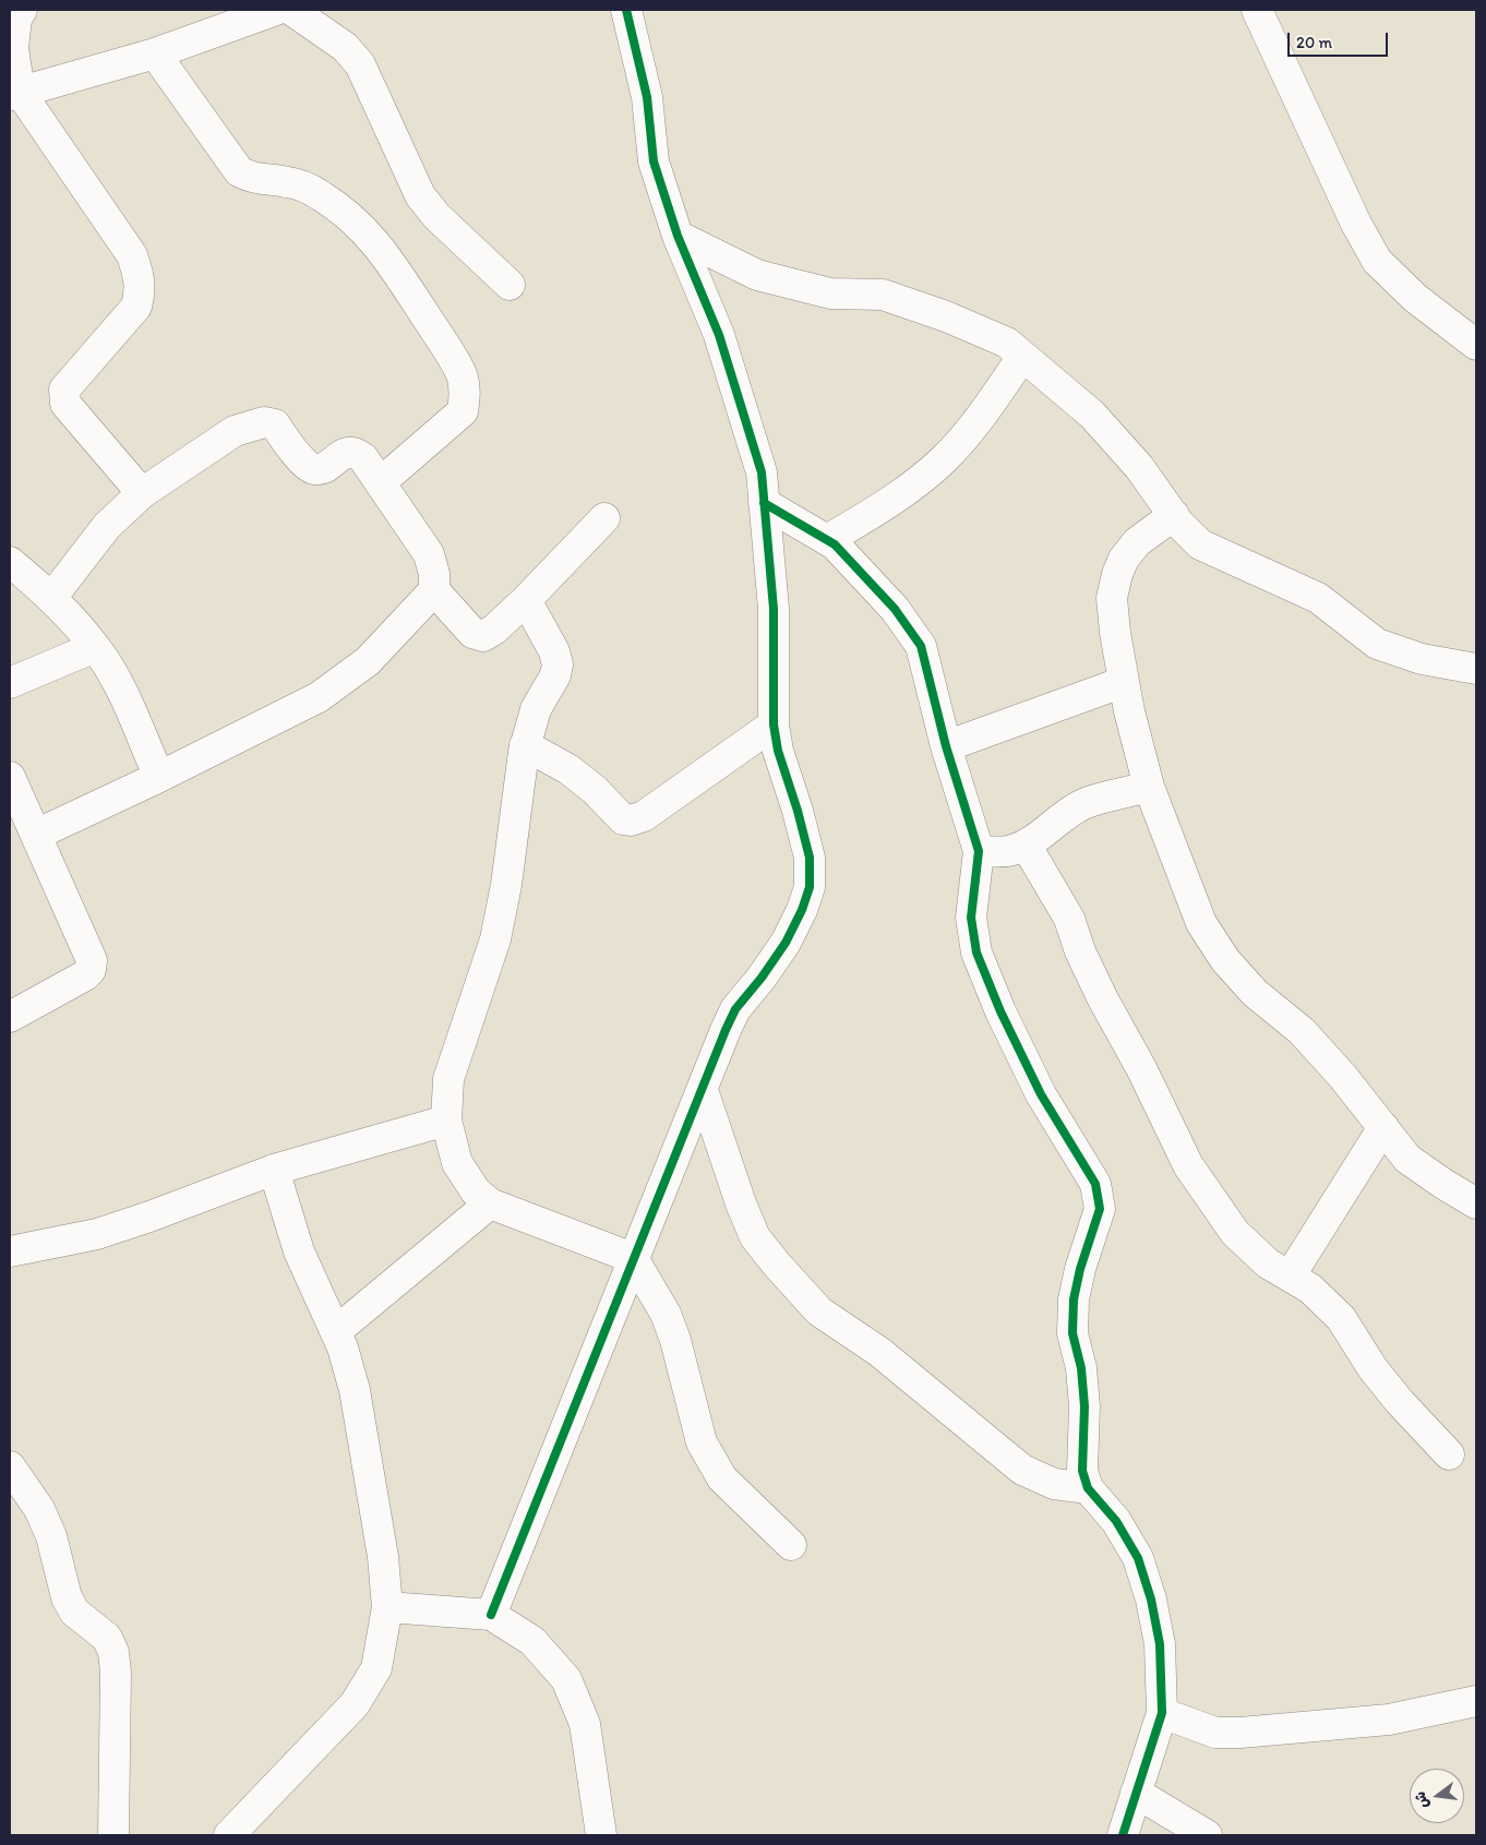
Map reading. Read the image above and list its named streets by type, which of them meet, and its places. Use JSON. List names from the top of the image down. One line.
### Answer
{"scale_bar":"20 m","north":"left"}
